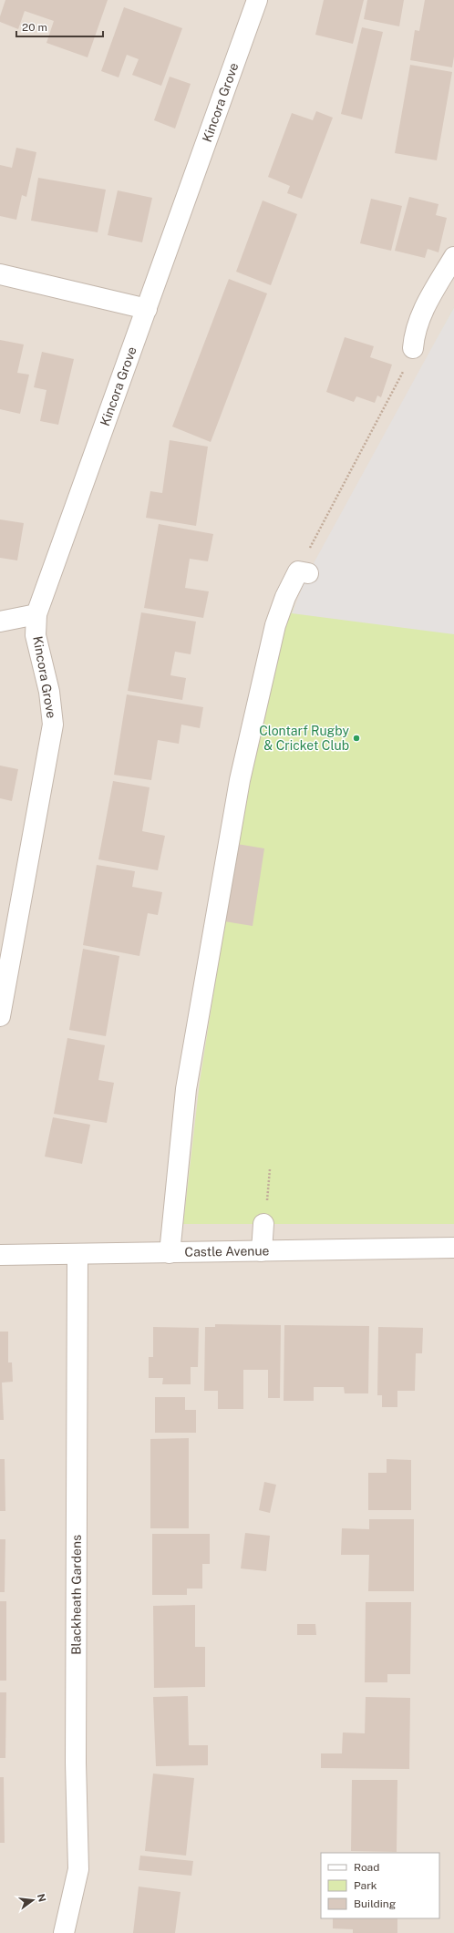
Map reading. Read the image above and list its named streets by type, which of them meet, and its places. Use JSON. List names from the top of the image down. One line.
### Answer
{"streets":{"street":["Kincora Grove","Castle Avenue","Blackheath Gardens"]},"crossings":[["Castle Avenue","Blackheath Gardens"]],"places":["Clontarf Rugby & Cricket Club"],"legend":["Road","Park","Building"],"scale_bar":"20 m","north":"right"}
